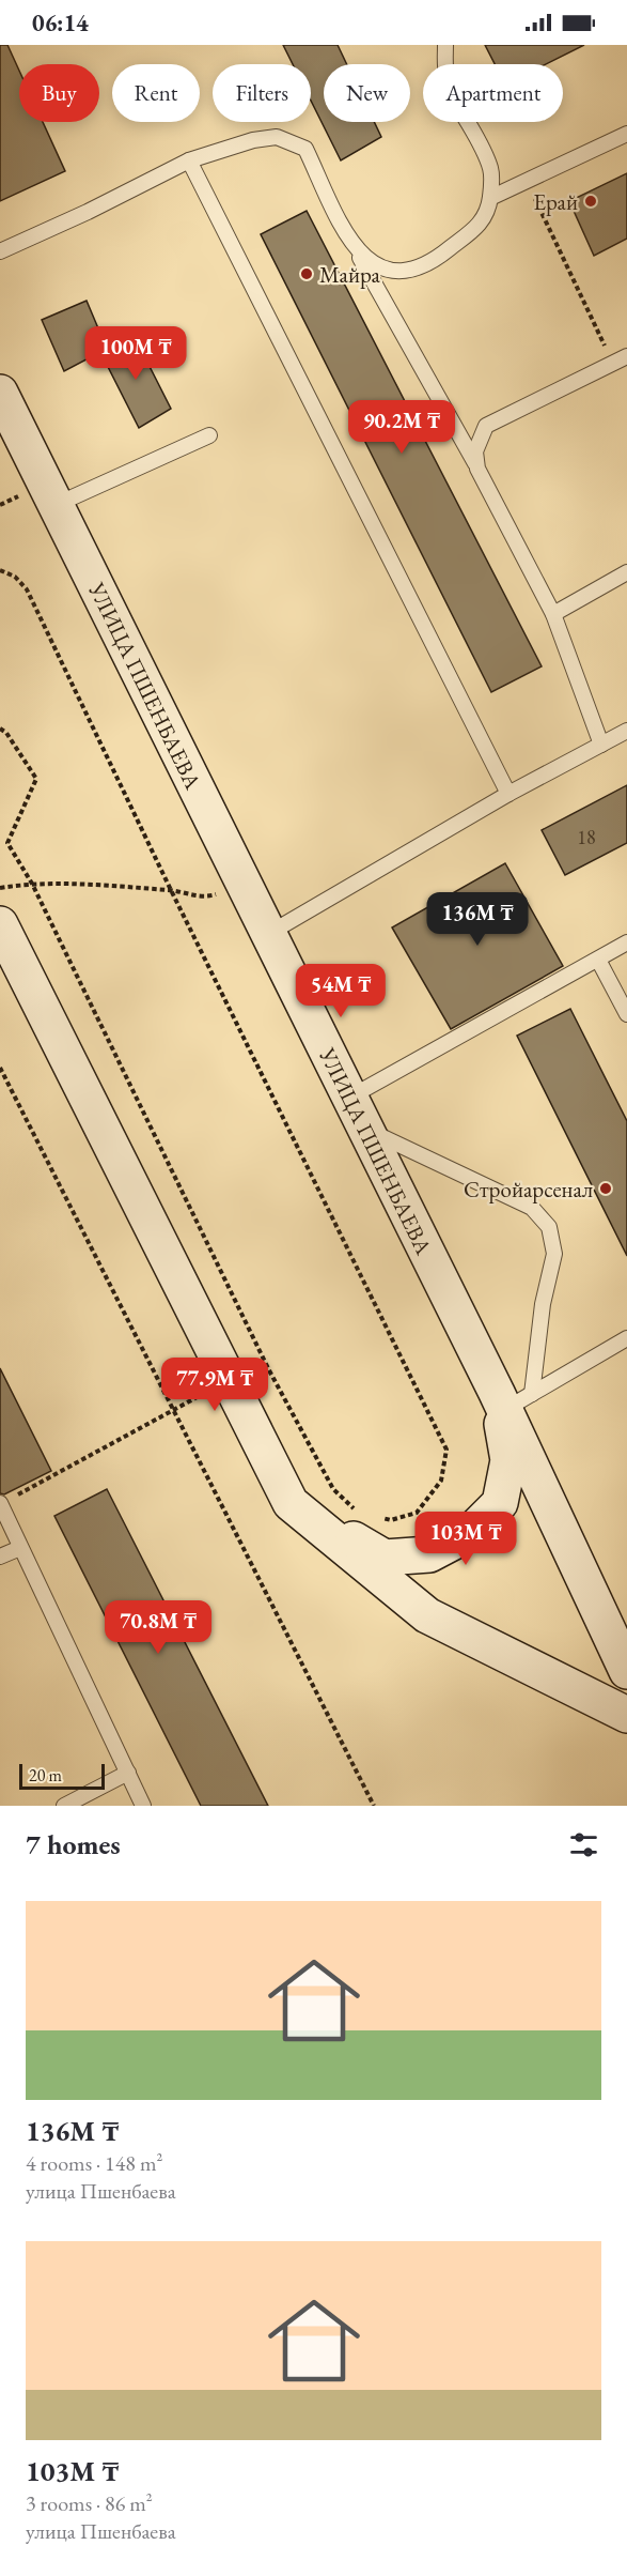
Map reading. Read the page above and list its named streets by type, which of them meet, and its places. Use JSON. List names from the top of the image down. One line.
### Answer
{"streets":{"main road":["УЛИЦА ПШЕНБАЕВА"]},"places":["Ерай","Майра","Стройарсенал"],"house_numbers":["18"],"scale_bar":"20 m","page":{"status":"06:14","chip":["Buy","Rent","Filters","New","Apartment"],"price":["100M ₸","90.2M ₸","136M ₸","54M ₸","77.9M ₸","103M ₸","70.8M ₸"],"scale":"20 m","heading":"7 homes","list":[{"name":"136M ₸","note":"4 rooms · 148 m² · улица Пшенбаева"},{"name":"103M ₸","note":"3 rooms · 86 m² · улица Пшенбаева"}]}}
